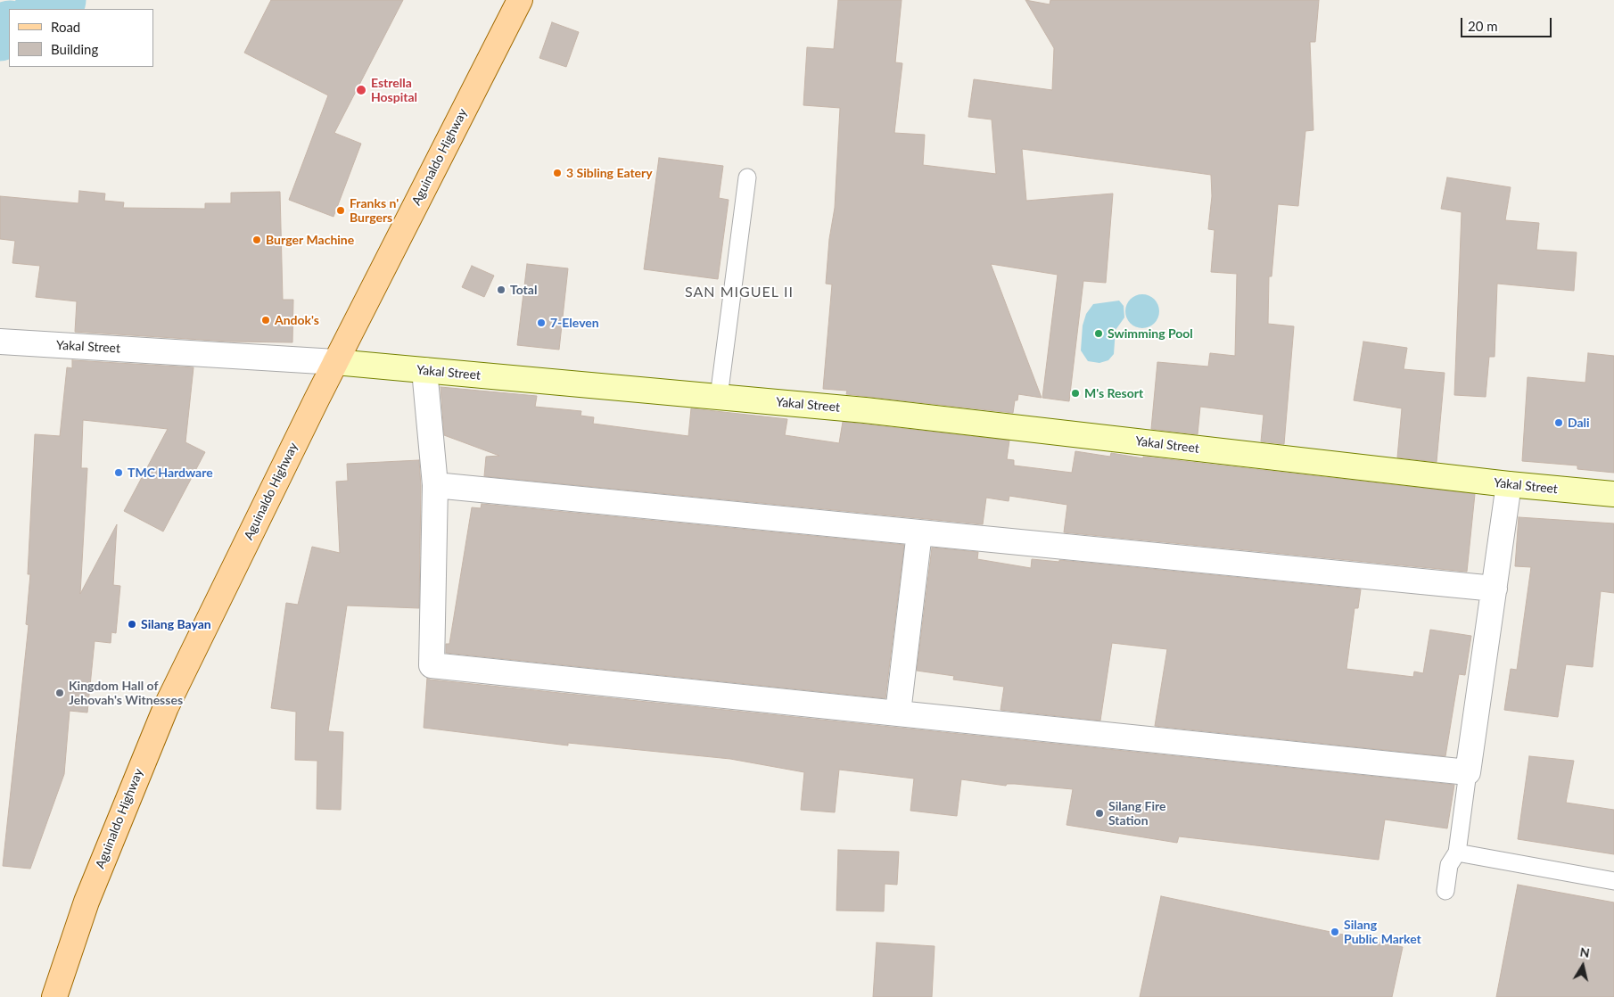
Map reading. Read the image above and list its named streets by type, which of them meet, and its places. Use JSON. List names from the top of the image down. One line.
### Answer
{"streets":{"main road":["Aguinaldo Highway"],"street":["Yakal Street"]},"crossings":[["Aguinaldo Highway","Yakal Street"]],"districts":["SAN MIGUEL II"],"places":["Estrella Hospital","3 Sibling Eatery","Franks n' Burgers","Burger Machine","Total","Andok's","7-Eleven","Swimming Pool","M's Resort","Dali","TMC Hardware","Silang Bayan","Kingdom Hall of Jehovah's Witnesses","Silang Fire Station","Silang Public Market"],"legend":["Road","Building"],"scale_bar":"20 m","north":"top"}
